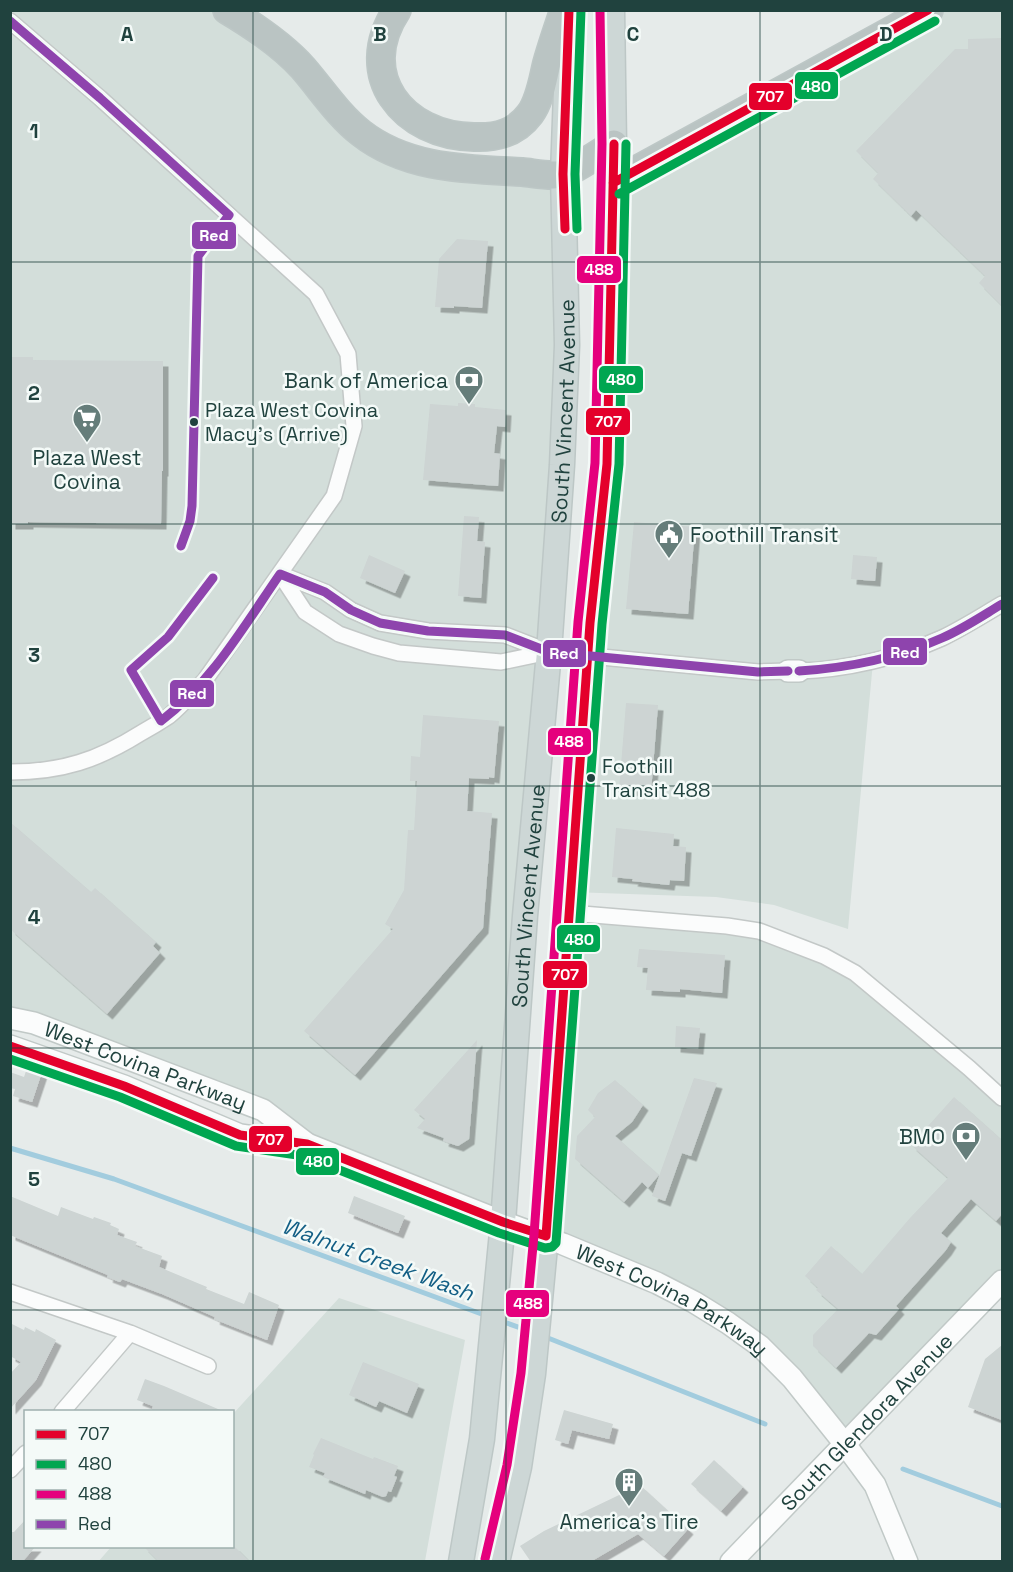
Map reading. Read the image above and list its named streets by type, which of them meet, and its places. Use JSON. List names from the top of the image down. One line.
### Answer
{"streets":{"main road":["South Vincent Avenue"],"street":["West Covina Parkway","South Glendora Avenue"]},"crossings":[["South Vincent Avenue","West Covina Parkway"],["West Covina Parkway","South Glendora Avenue"]],"water":["Walnut Creek Wash"],"places":{"bank":["Bank of America","BMO"],"other":["Plaza West Covina Macy's (Arrive)","Foothill Transit 488"],"supermarket":["Plaza West Covina"],"public building":["Foothill Transit"],"building":["America's Tire"]},"lines":["transit line 707","transit line 480","transit line 488","transit line Red"],"legend":["707","480","488","Red"],"grid":{"columns":["A","B","C","D"],"rows":["1","2","3","4","5"]}}
